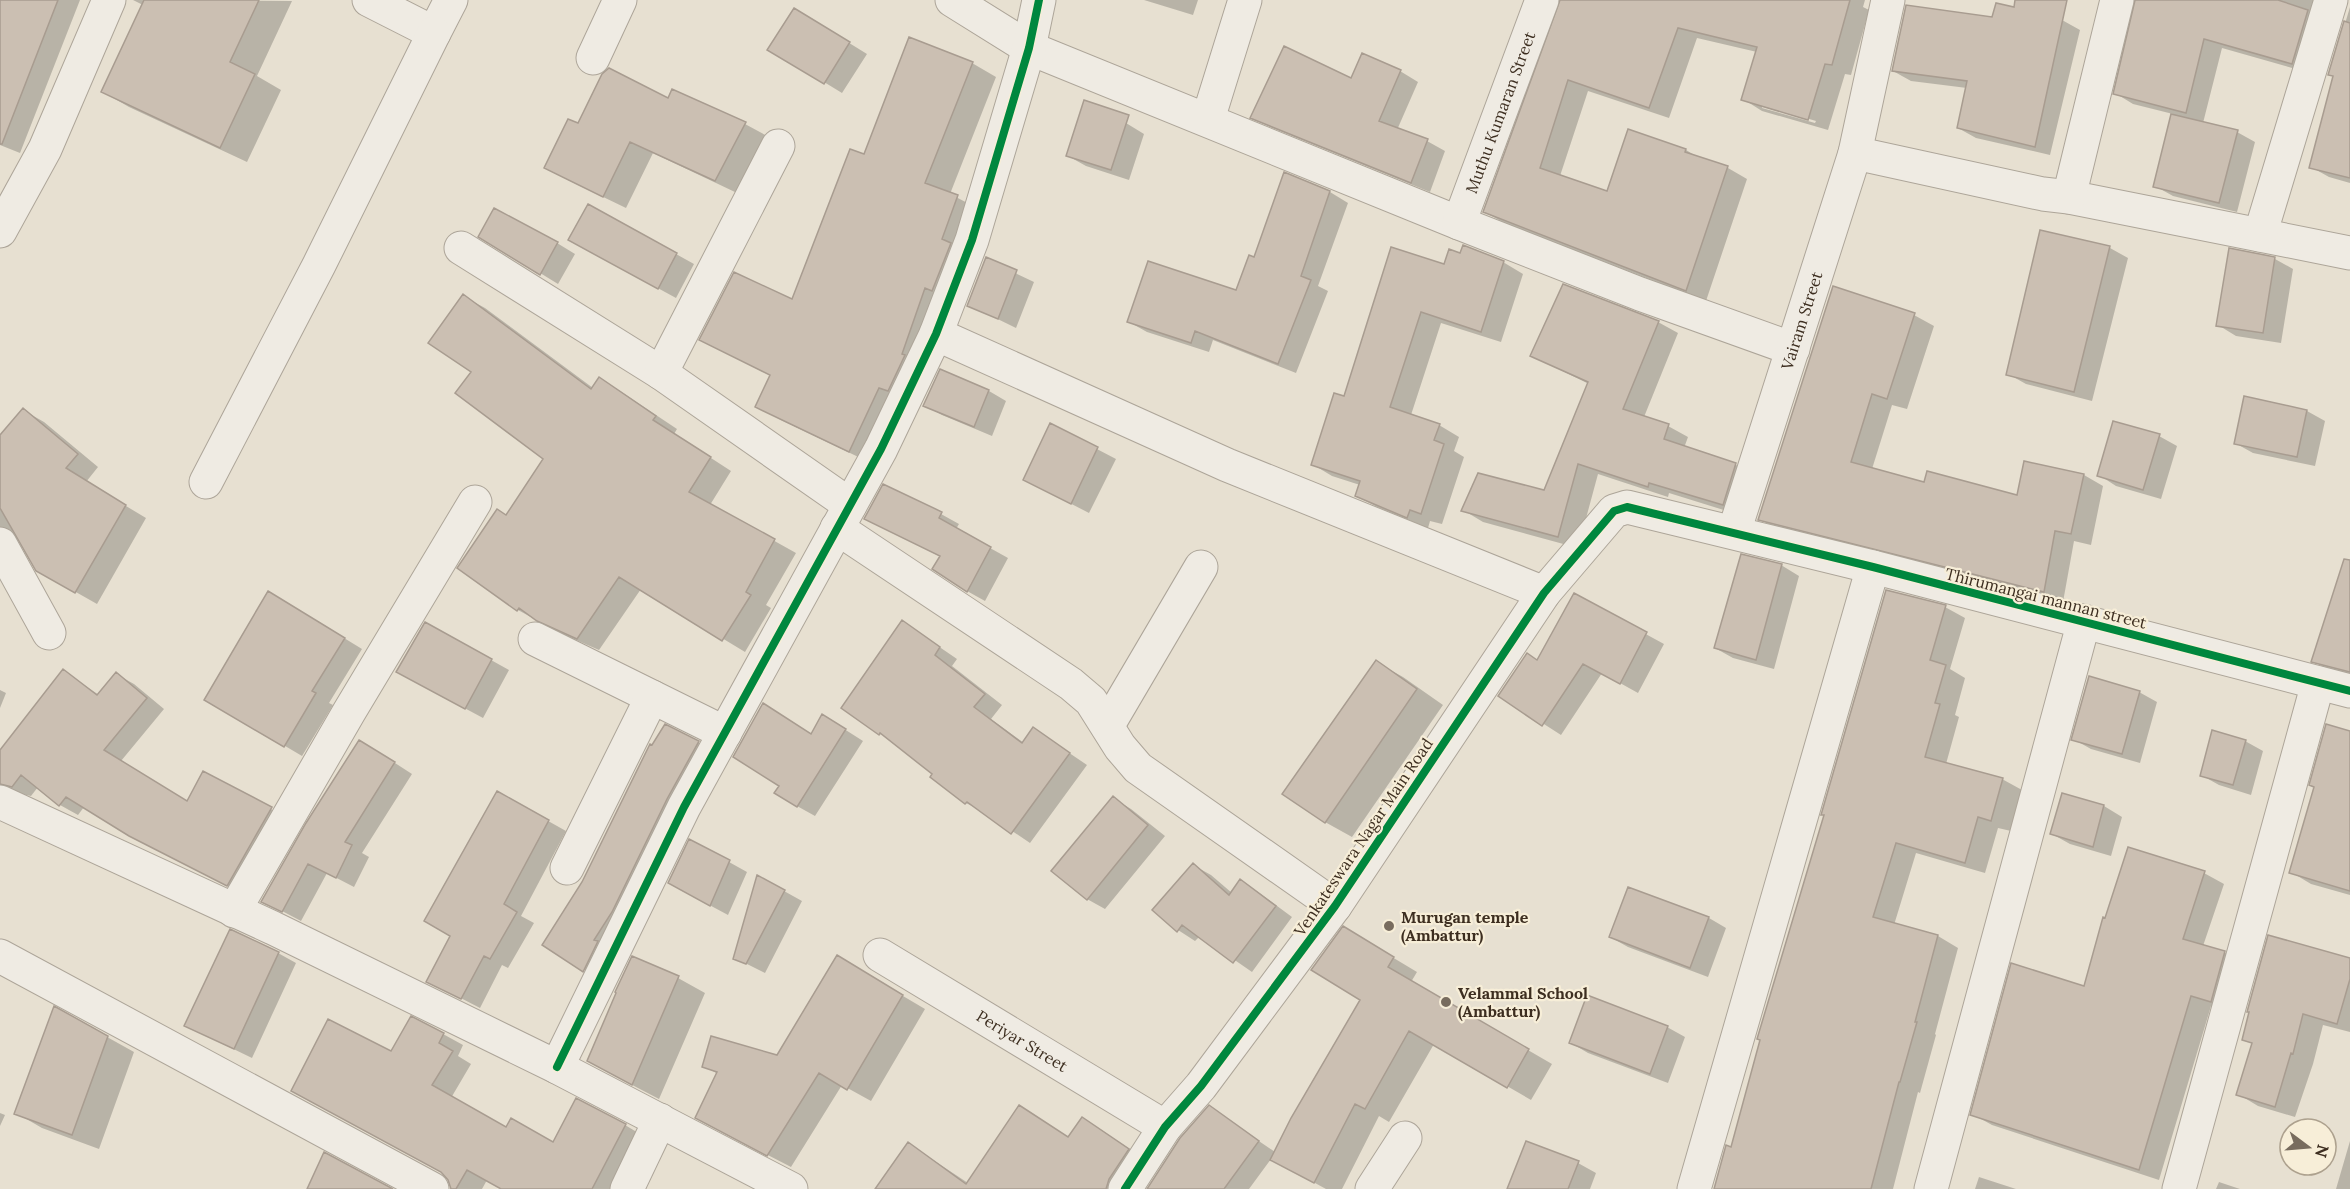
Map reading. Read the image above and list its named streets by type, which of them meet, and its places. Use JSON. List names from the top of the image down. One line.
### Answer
{"streets":{"street":["Muthu Kumaran Street","Vairam Street","Thirumangai mannan street","Venkateswara Nagar Main Road","Periyar Street"]},"crossings":[["Vairam Street","Thirumangai mannan street"],["Vairam Street","Venkateswara Nagar Main Road"],["Thirumangai mannan street","Venkateswara Nagar Main Road"],["Venkateswara Nagar Main Road","Periyar Street"]],"places":["Murugan temple (Ambattur)","Velammal School (Ambattur)"],"north":"right"}
